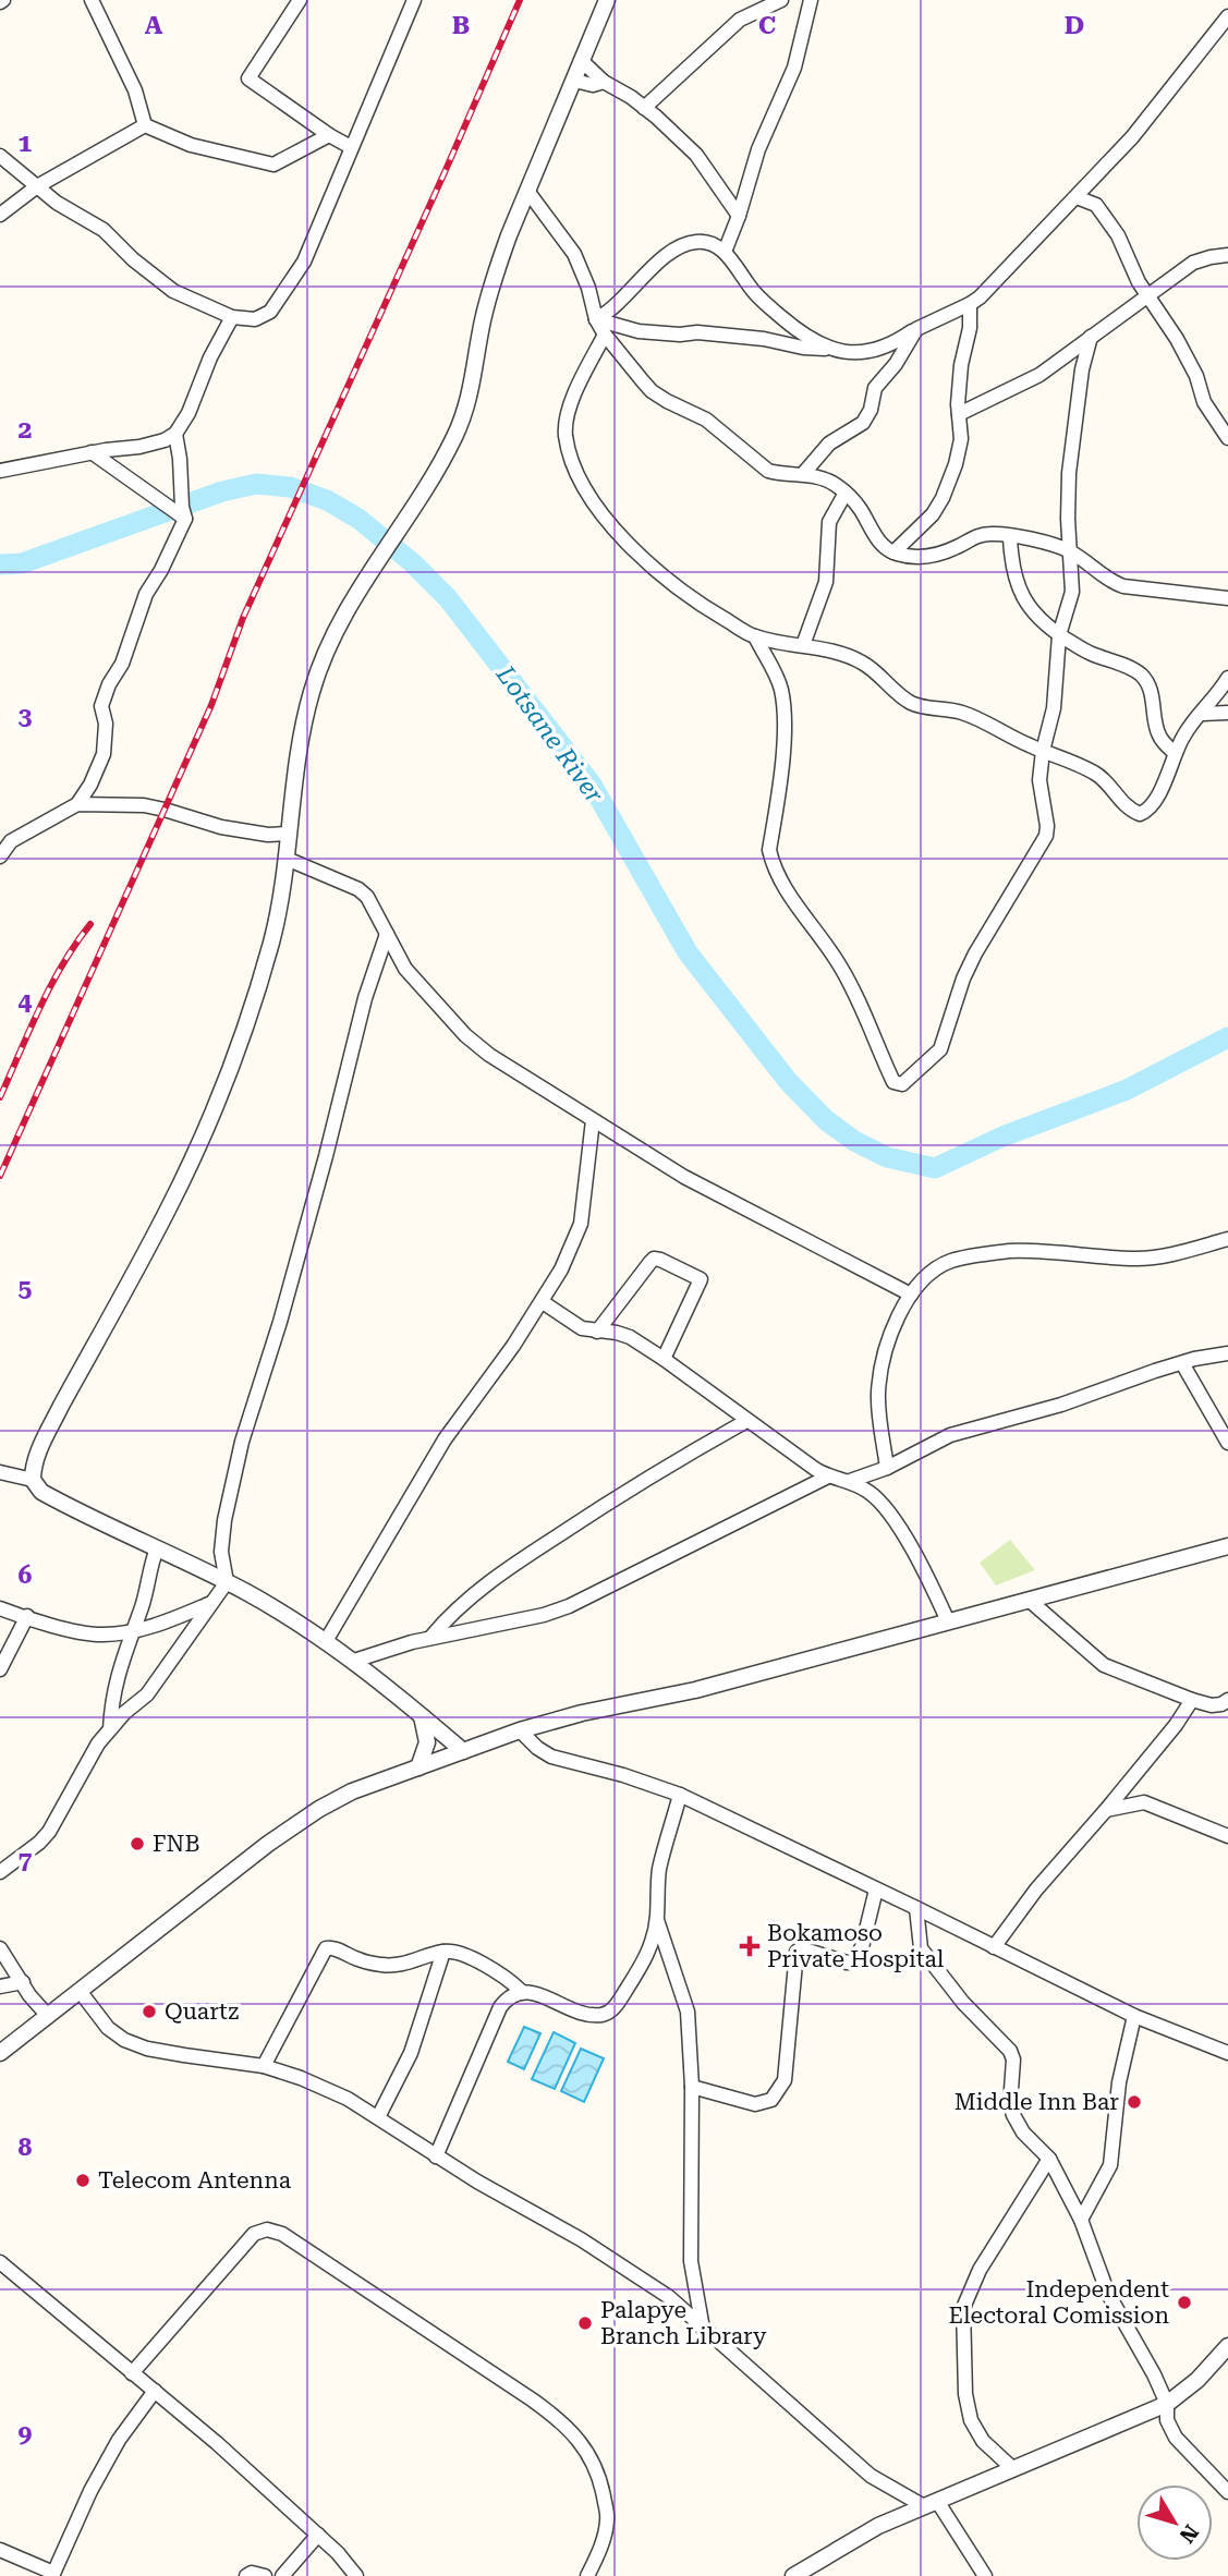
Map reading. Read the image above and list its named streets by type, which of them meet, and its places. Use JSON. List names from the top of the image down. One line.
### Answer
{"water":["Lotsane River"],"places":{"other":["FNB","Quartz","Middle Inn Bar","Telecom Antenna","Independent Electoral Comission","Palapye Branch Library"],"health":["Bokamoso Private Hospital"]},"north":"bottom right","grid":{"columns":["A","B","C","D"],"rows":["1","2","3","4","5","6","7","8","9"]}}
